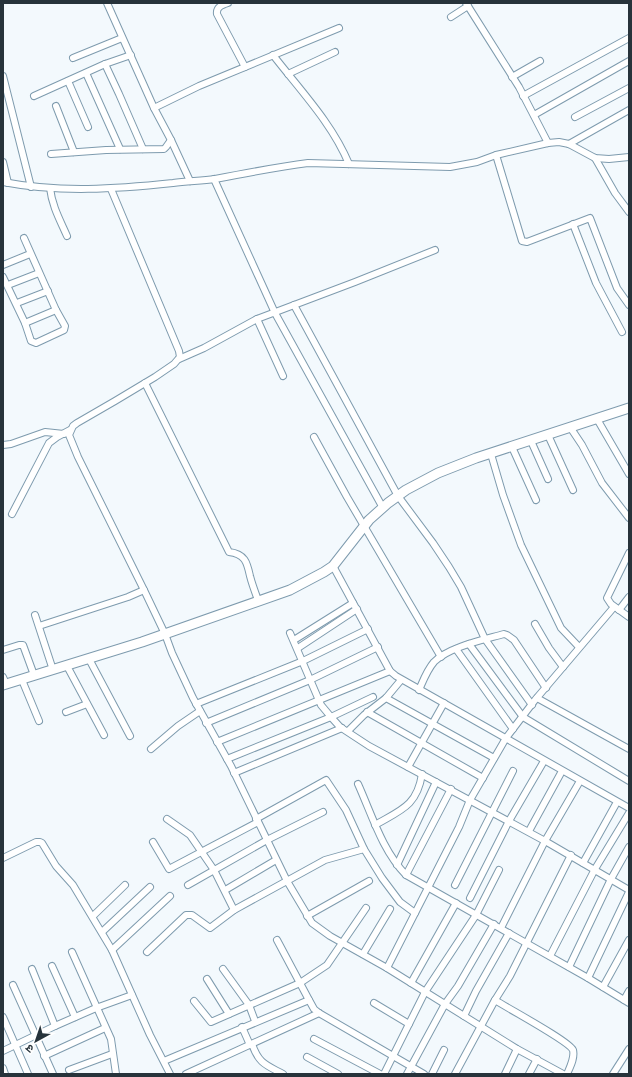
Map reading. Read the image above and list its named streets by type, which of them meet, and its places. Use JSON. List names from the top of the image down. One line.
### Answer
{"north":"bottom left"}
